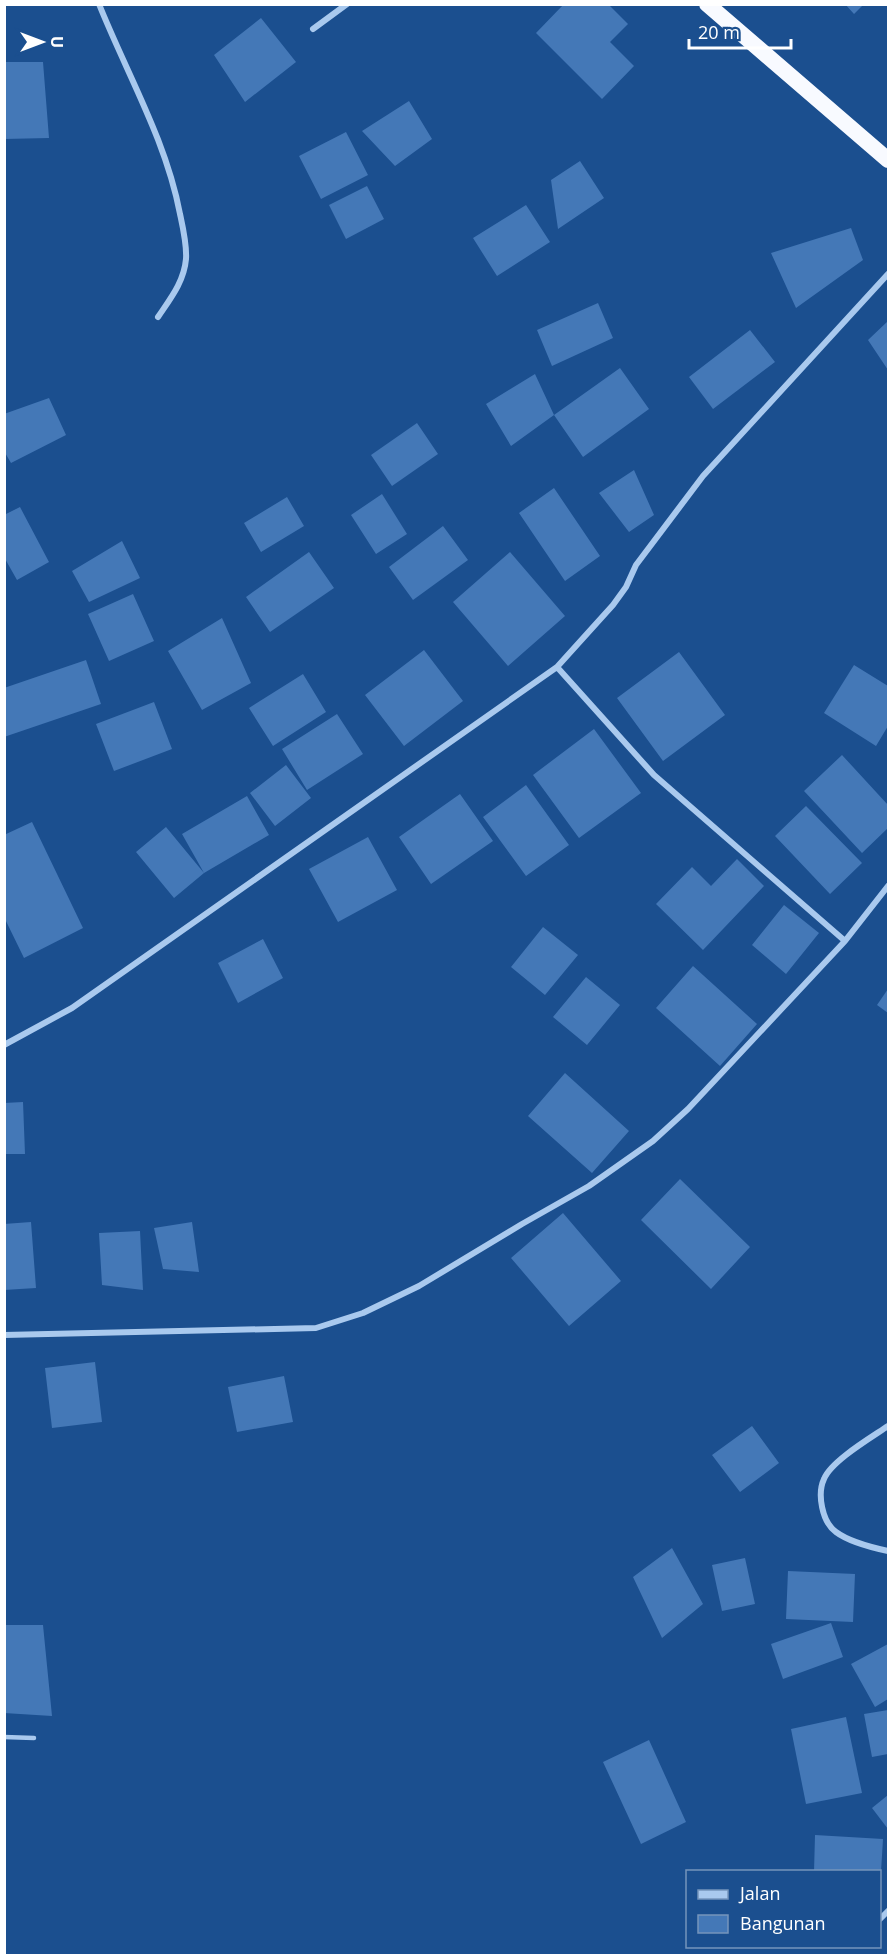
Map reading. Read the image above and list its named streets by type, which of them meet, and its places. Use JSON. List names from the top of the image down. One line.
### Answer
{"legend":["Jalan","Bangunan"],"scale_bar":"20 m","north":"right"}
